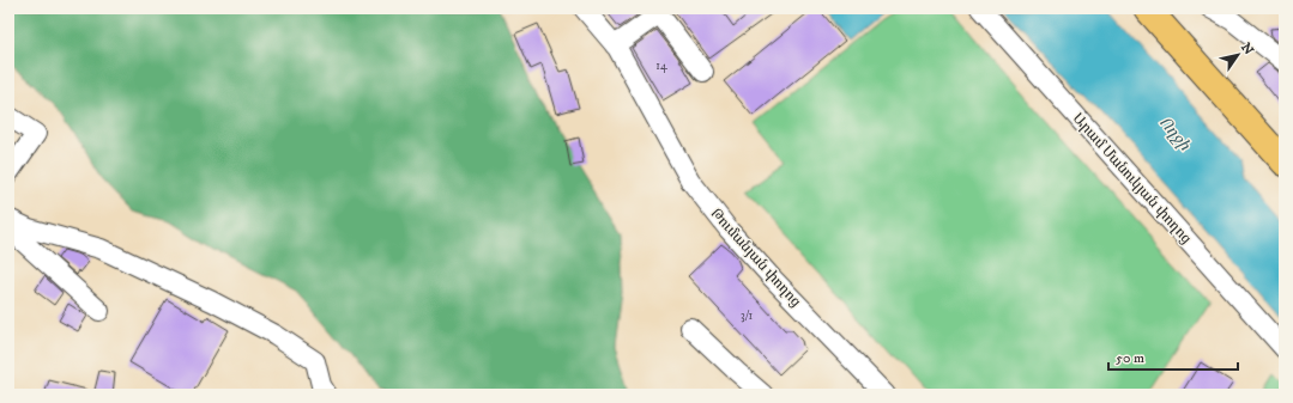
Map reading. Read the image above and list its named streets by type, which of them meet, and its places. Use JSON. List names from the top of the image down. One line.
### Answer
{"streets":{"street":["Արամ Մանուկյան փողոց","Թումանյան փողոց"]},"water":["Ողջի"],"house_numbers":["14","3/1"],"scale_bar":"50 m","north":"top right"}
